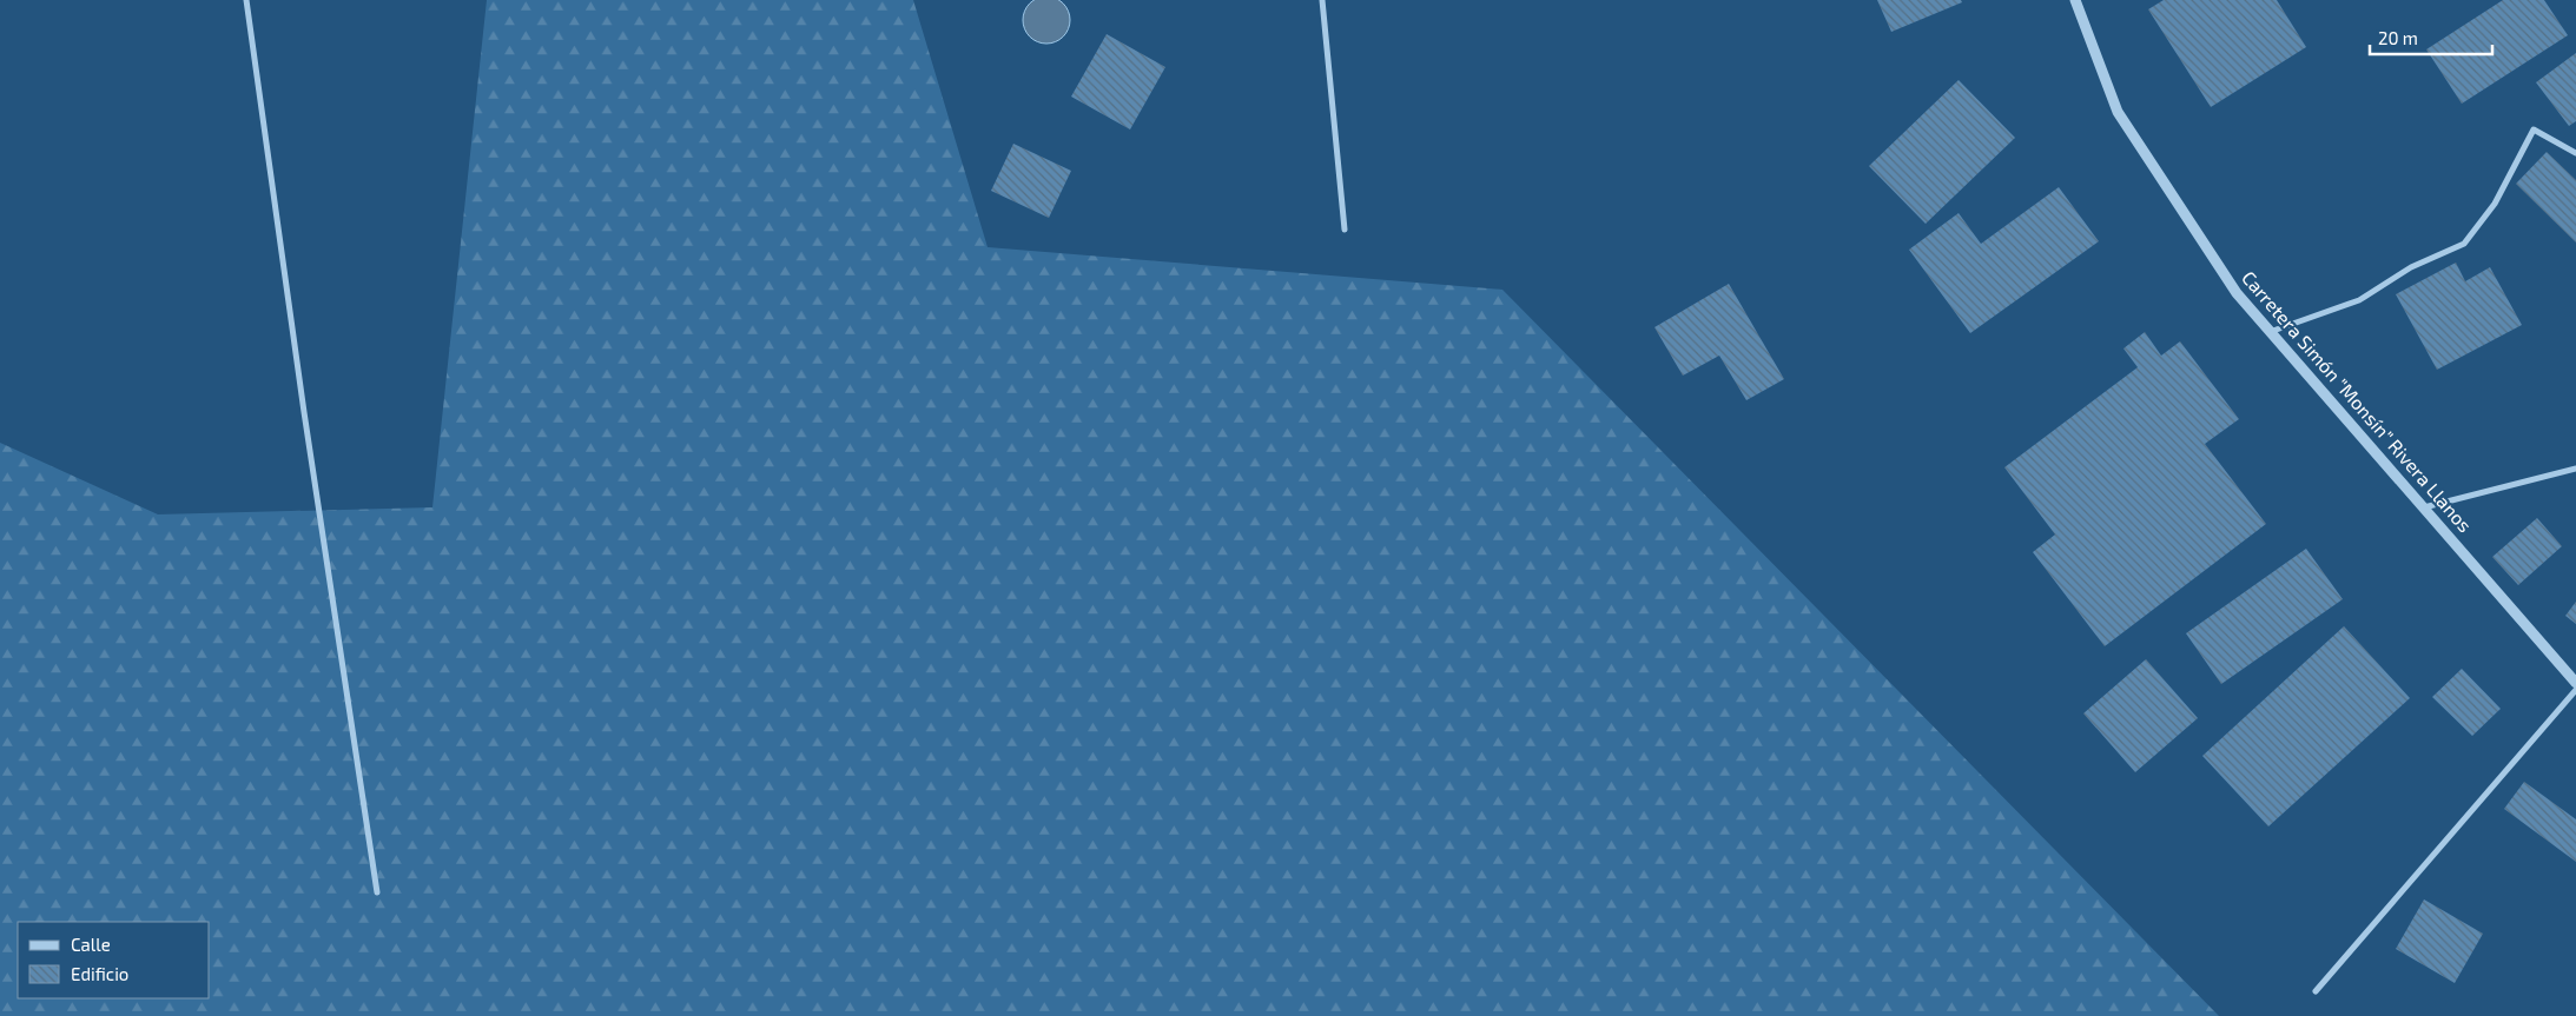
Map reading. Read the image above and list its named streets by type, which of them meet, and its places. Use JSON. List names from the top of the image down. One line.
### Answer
{"streets":{"street":["Carretera Simón \"Monsín\" Rivera Llanos"]},"legend":["Calle","Edificio"],"scale_bar":"20 m"}
